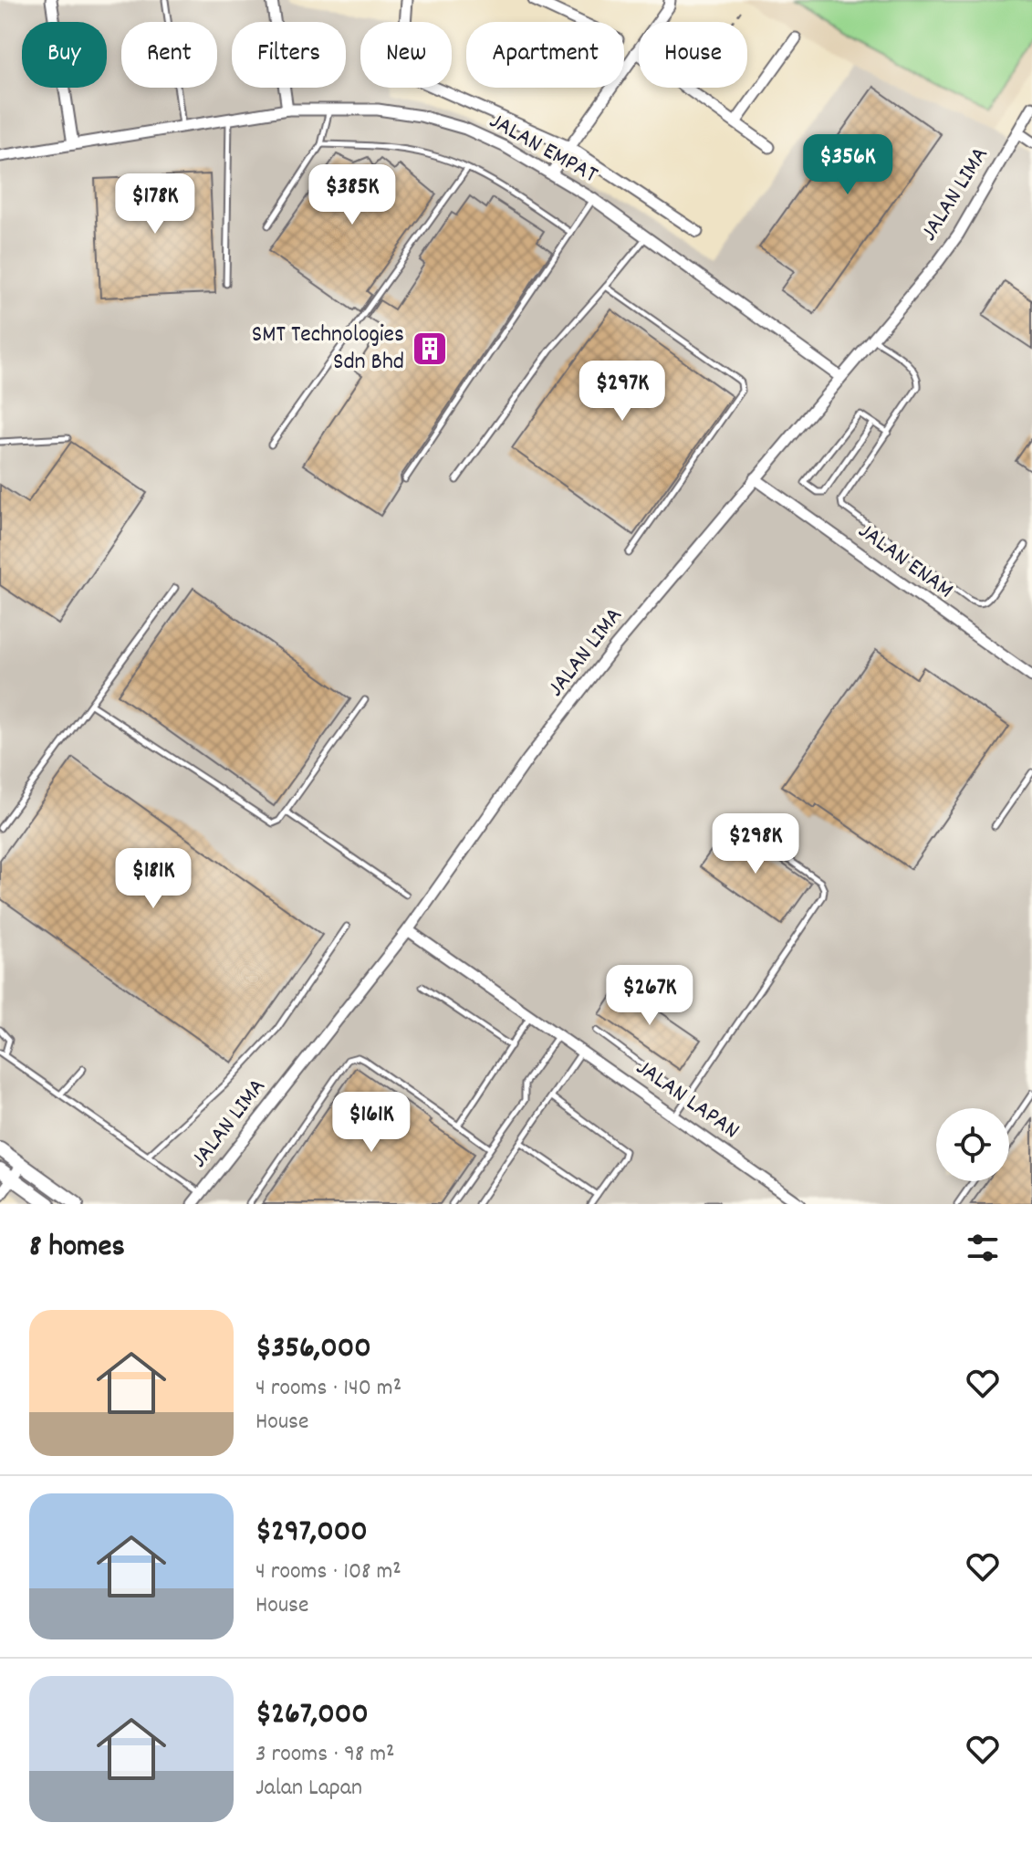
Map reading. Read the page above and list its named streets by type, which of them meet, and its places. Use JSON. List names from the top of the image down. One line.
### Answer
{"streets":{"street":["JALAN EMPAT","JALAN LIMA","JALAN ENAM","JALAN LAPAN"]},"crossings":[["JALAN EMPAT","JALAN LIMA"],["JALAN LIMA","JALAN ENAM"],["JALAN LIMA","JALAN LAPAN"]],"places":{"building":["SMT Technologies Sdn Bhd"]},"page":{"chip":["Buy","Rent","Filters","New","Apartment","House"],"price":["$356K","$385K","$178K","$297K","$298K","$181K","$267K","$161K"],"heading":"8 homes","list":[{"name":"$356,000","note":"4 rooms · 140 m² · House"},{"name":"$297,000","note":"4 rooms · 108 m² · House"},{"name":"$267,000","note":"3 rooms · 98 m² · Jalan Lapan"}]}}
